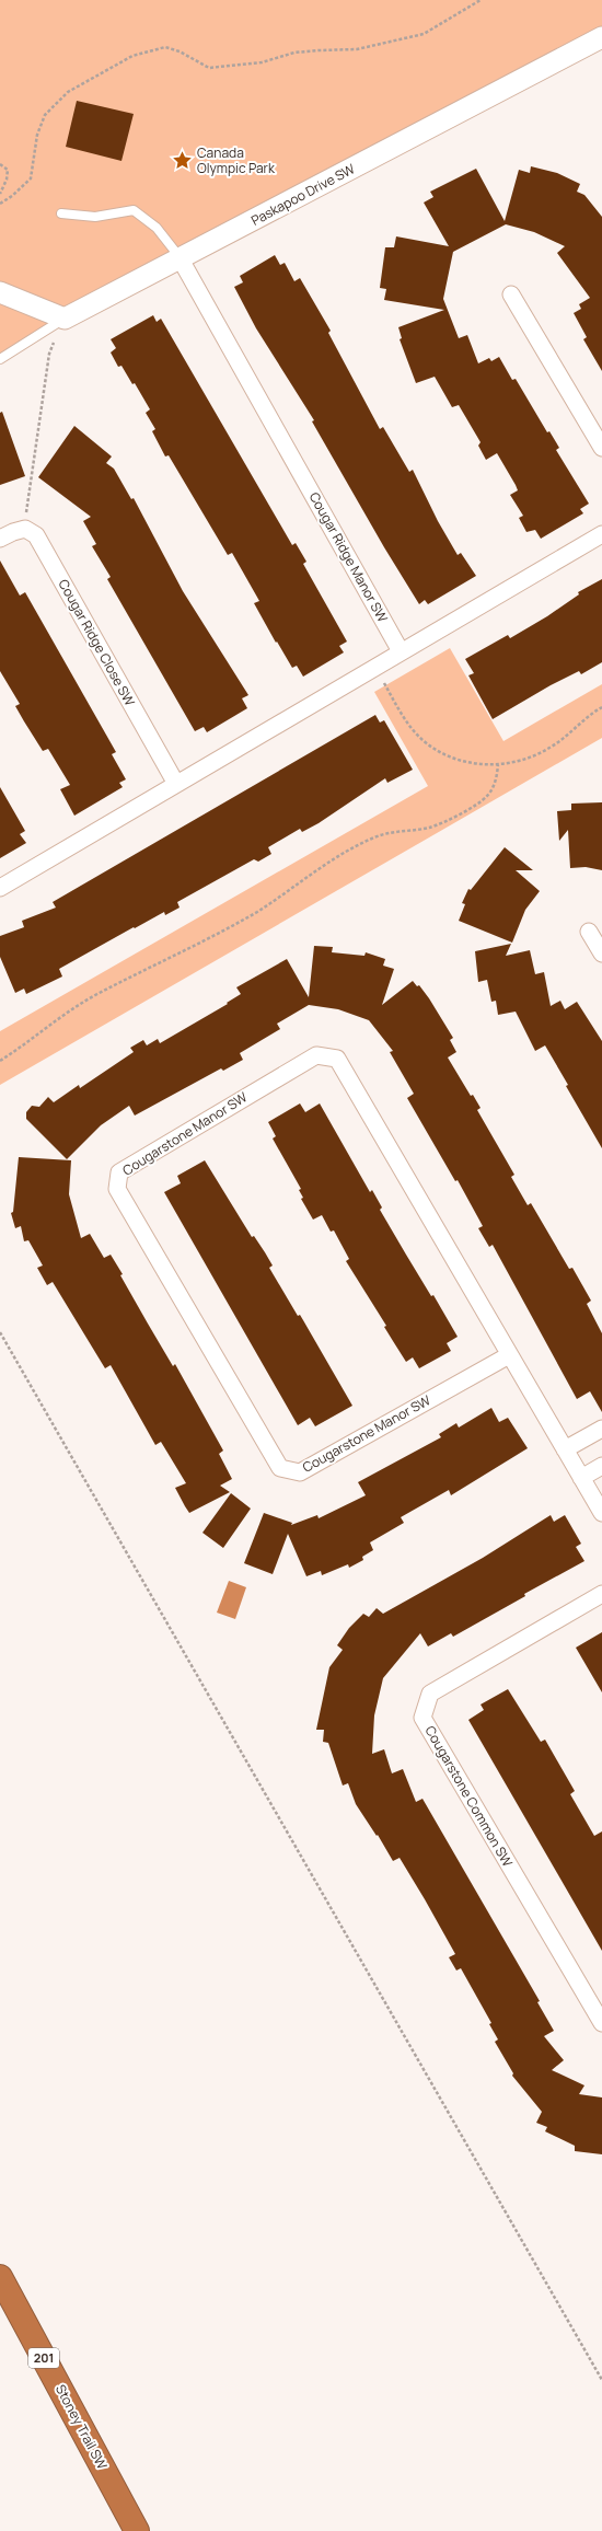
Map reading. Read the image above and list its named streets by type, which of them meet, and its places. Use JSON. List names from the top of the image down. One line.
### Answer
{"streets":{"highway":["201","Stoney Trail SW"],"street":["Paskapoo Drive SW","Cougar Ridge Manor SW","Cougar Ridge Close SW","Cougarstone Manor SW","Cougarstone Common SW"]},"crossings":[["Paskapoo Drive SW","Cougar Ridge Manor SW"]],"places":{"place":["Canada Olympic Park"]}}
